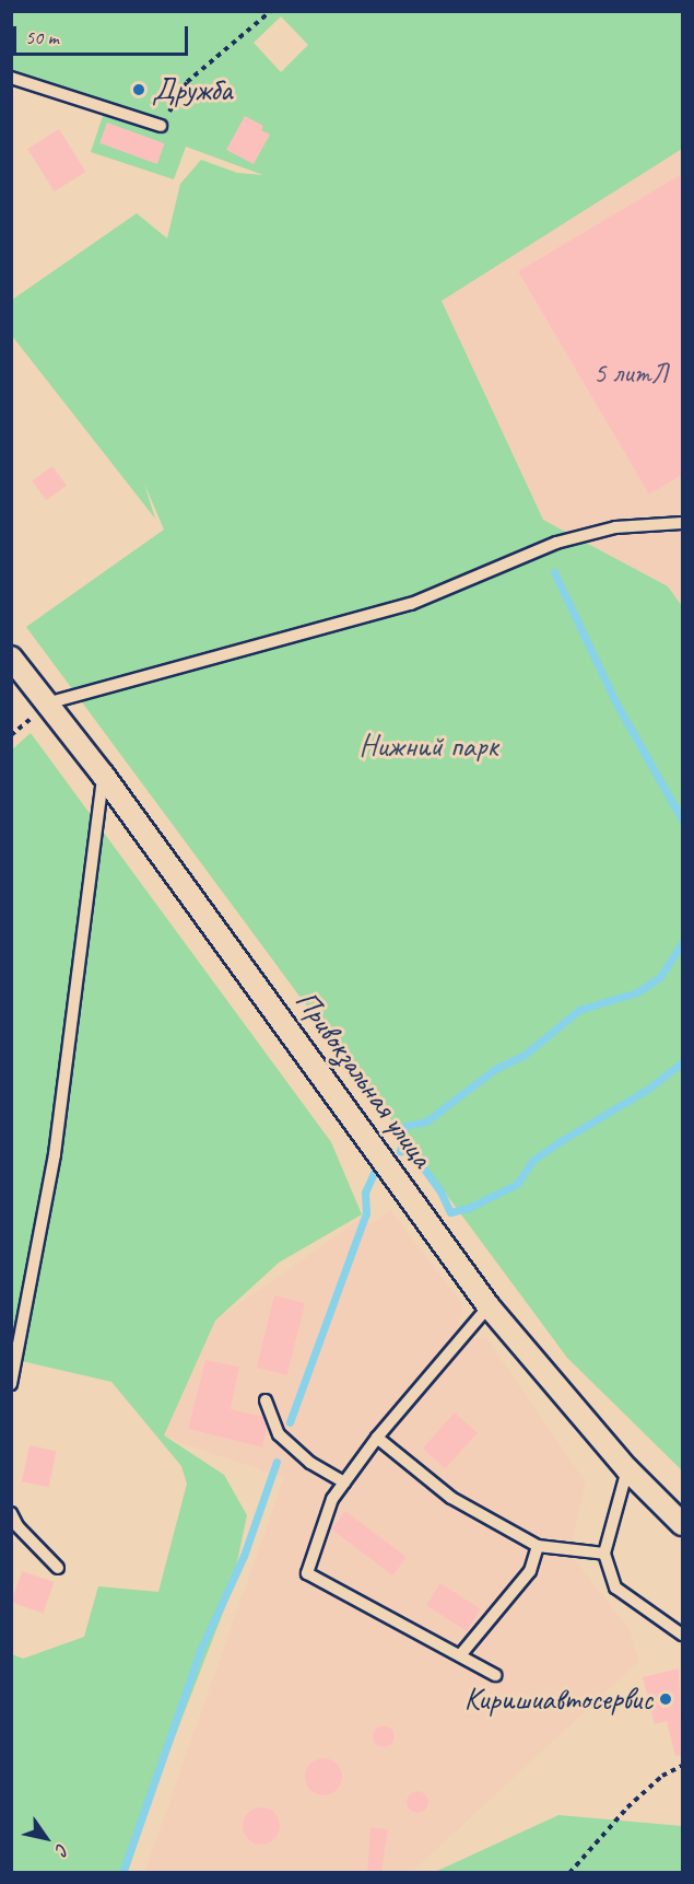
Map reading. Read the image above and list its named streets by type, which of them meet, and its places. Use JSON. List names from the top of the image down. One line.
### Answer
{"streets":{"street":["Привокзальная улица"]},"parks":["Нижний парк"],"places":["Дружба","Киришиавтосервис"],"house_numbers":["5 литЛ"],"scale_bar":"50 m","north":"bottom right"}
